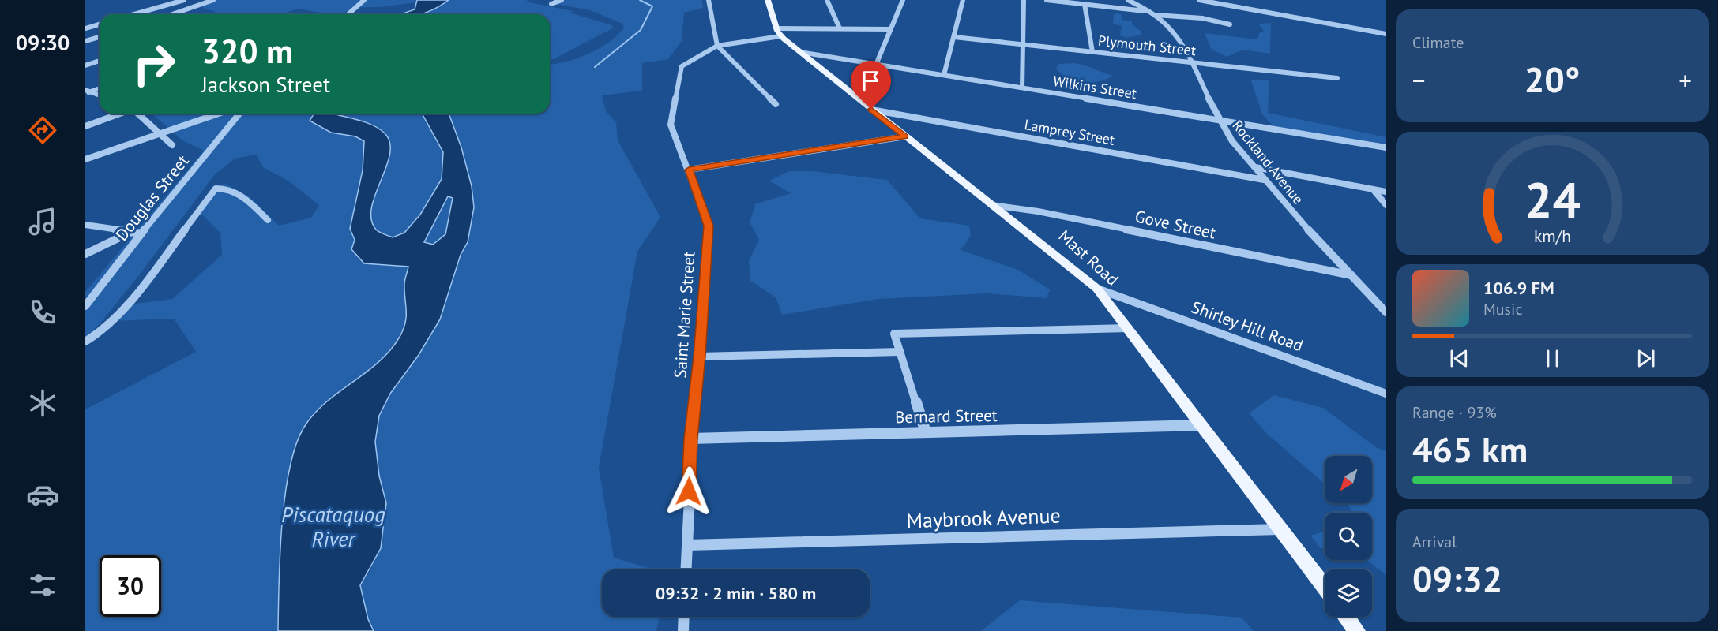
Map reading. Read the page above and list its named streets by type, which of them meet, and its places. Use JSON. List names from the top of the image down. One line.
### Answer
{"streets":{"main road":["Mast Road"],"street":["Plymouth Street","Wilkins Street","Lamprey Street","Rockland Avenue","Douglas Street","Gove Street","Saint Marie Street","Shirley Hill Road","Bernard Street","Maybrook Avenue"]},"crossings":[["Plymouth Street","Rockland Avenue"],["Wilkins Street","Rockland Avenue"],["Wilkins Street","Mast Road"],["Lamprey Street","Rockland Avenue"],["Lamprey Street","Mast Road"],["Rockland Avenue","Gove Street"],["Gove Street","Mast Road"],["Mast Road","Shirley Hill Road"],["Mast Road","Bernard Street"],["Mast Road","Maybrook Avenue"],["Saint Marie Street","Bernard Street"],["Saint Marie Street","Maybrook Avenue"]],"water":["Piscataquog River"],"north":"bottom left","page":{"tabs":"09:30","tile":["Climate",["Range · 93%","465 km"],["Arrival","09:32"]],"turn":["320 m","Jackson Street"],"heat":["−","20°","+"],"song":["106.9 FM","Music"],"limit":"30","trip":"09:32 · 2 min · 580 m","gauge":["24","km/h"]}}
